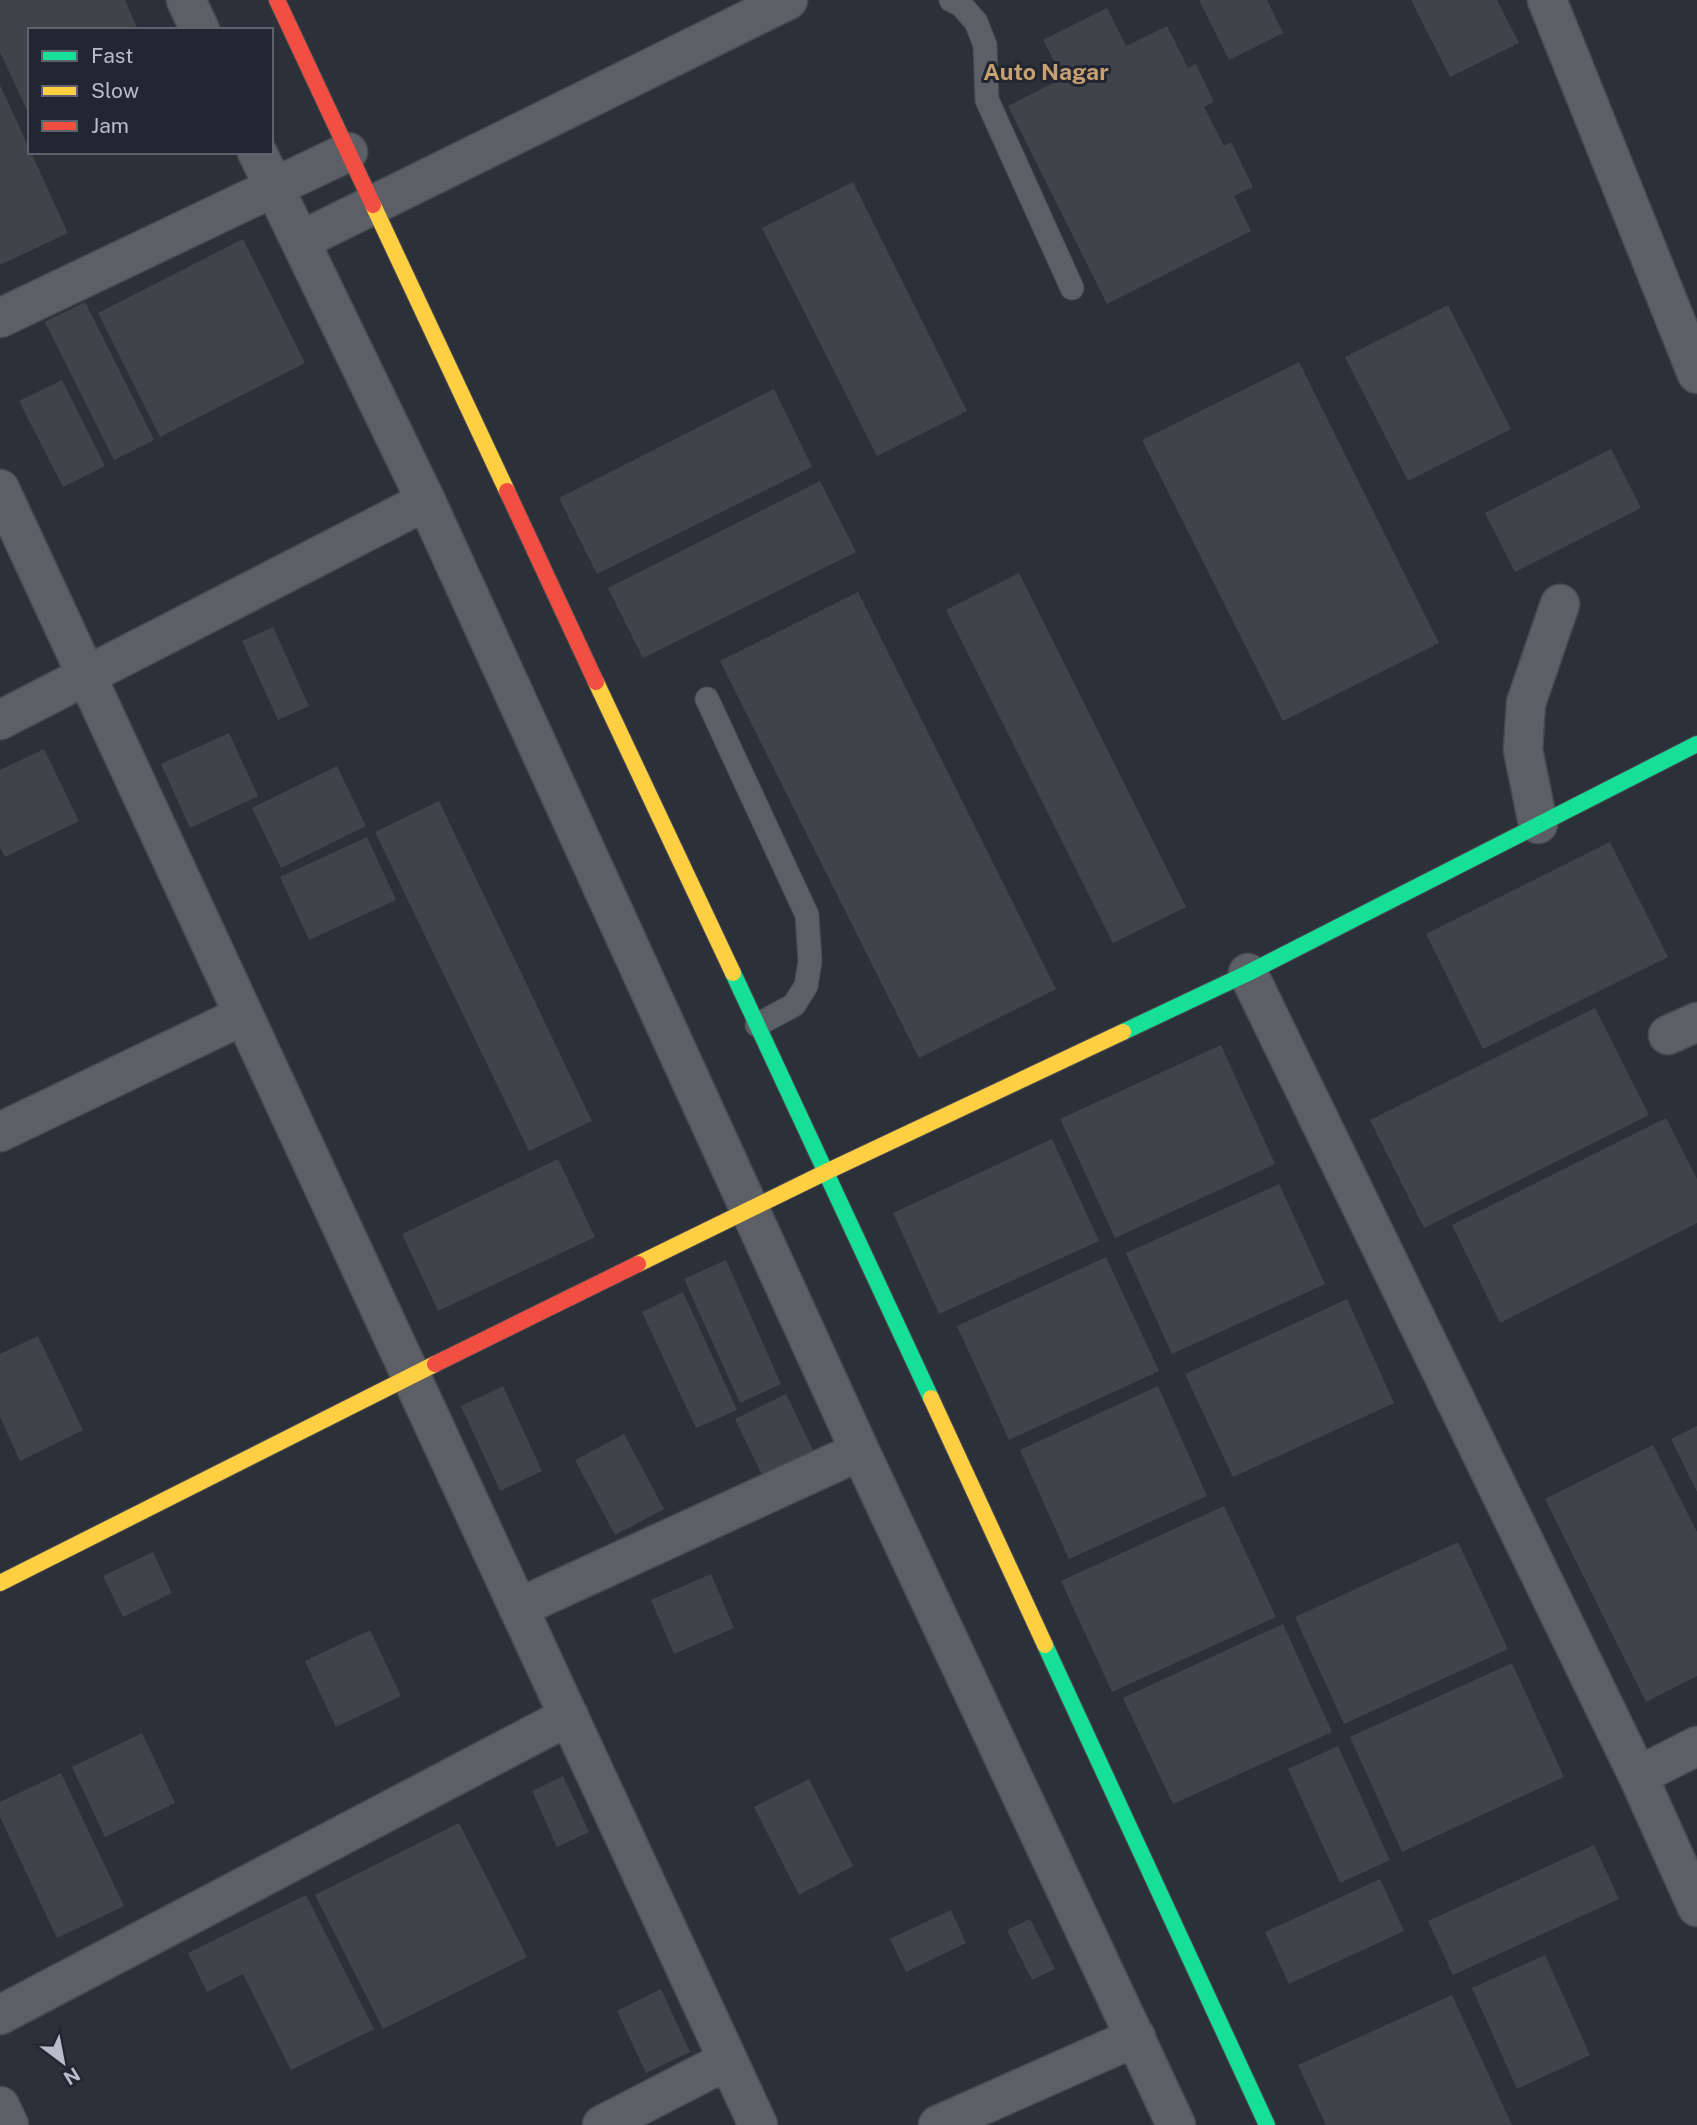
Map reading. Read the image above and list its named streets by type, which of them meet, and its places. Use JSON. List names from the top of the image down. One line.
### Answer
{"districts":["Auto Nagar"],"legend":["Fast","Slow","Jam"],"north":"bottom right"}
